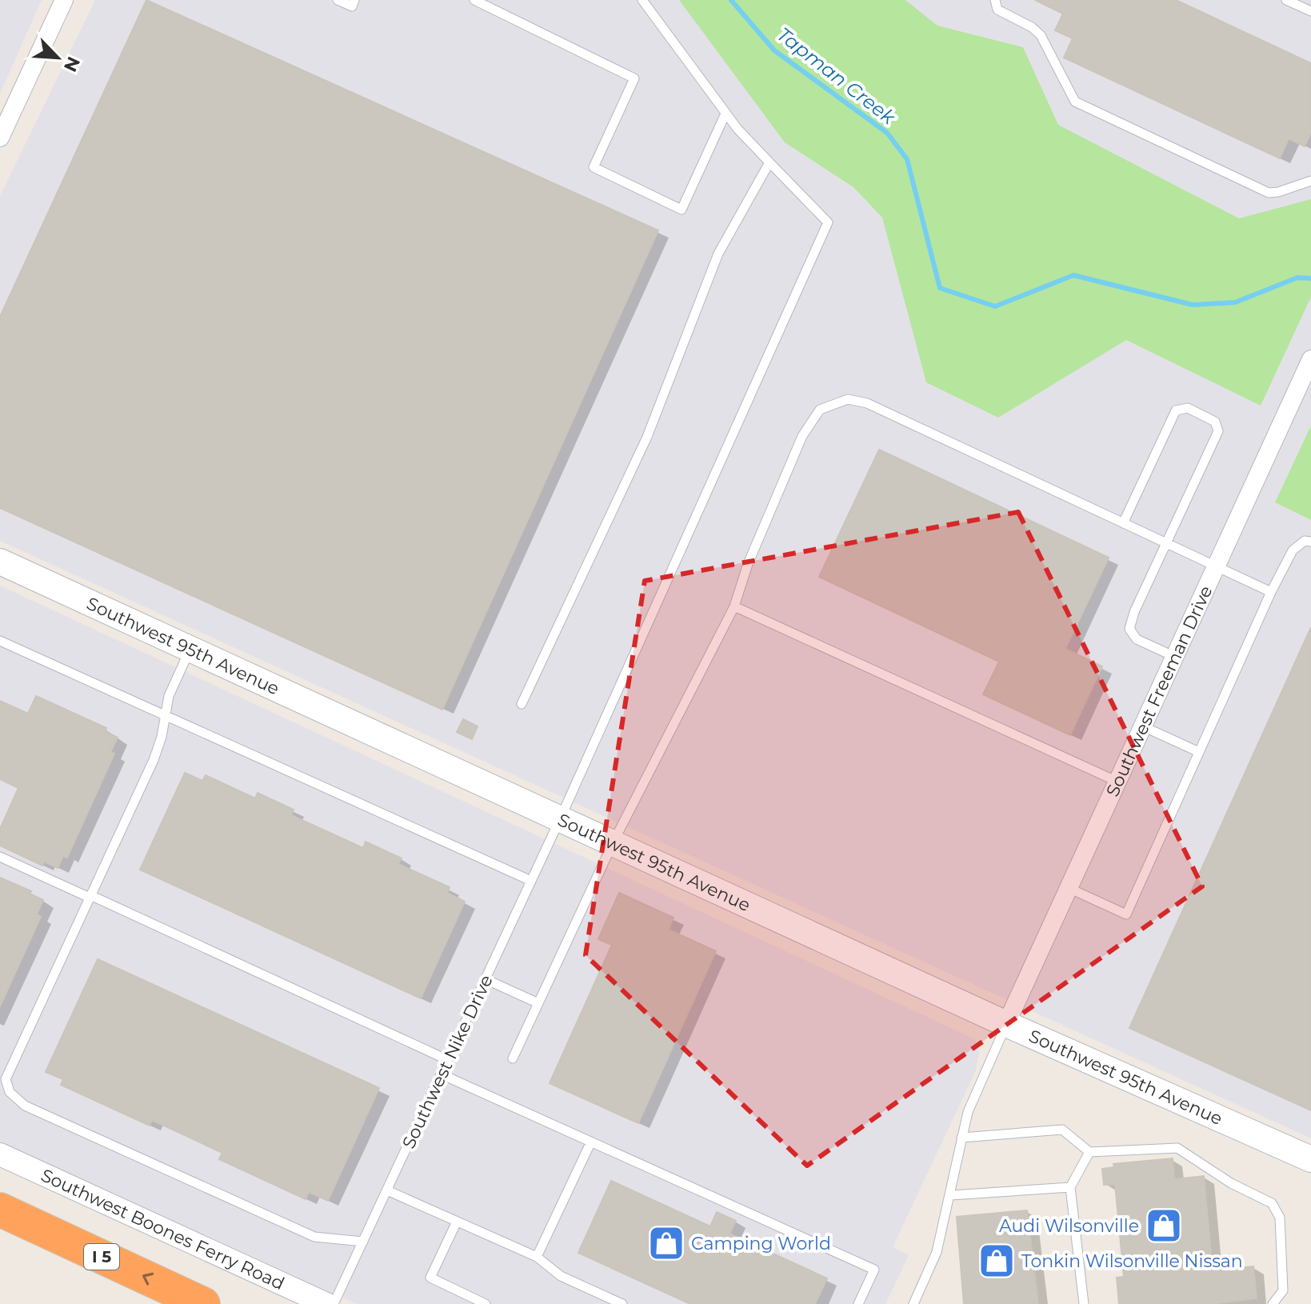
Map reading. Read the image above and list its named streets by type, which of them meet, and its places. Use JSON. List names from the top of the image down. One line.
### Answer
{"streets":{"highway":["I 5"],"main road":["Southwest 95th Avenue"],"street":["Southwest Freeman Drive","Southwest Boones Ferry Road"],"lane":["Southwest Nike Drive"]},"crossings":[["Southwest 95th Avenue","Southwest Freeman Drive"],["Southwest 95th Avenue","Southwest Nike Drive"]],"water":["Tapman Creek"],"places":{"shop":["Audi Wilsonville","Camping World","Tonkin Wilsonville Nissan"]},"north":"bottom right"}
